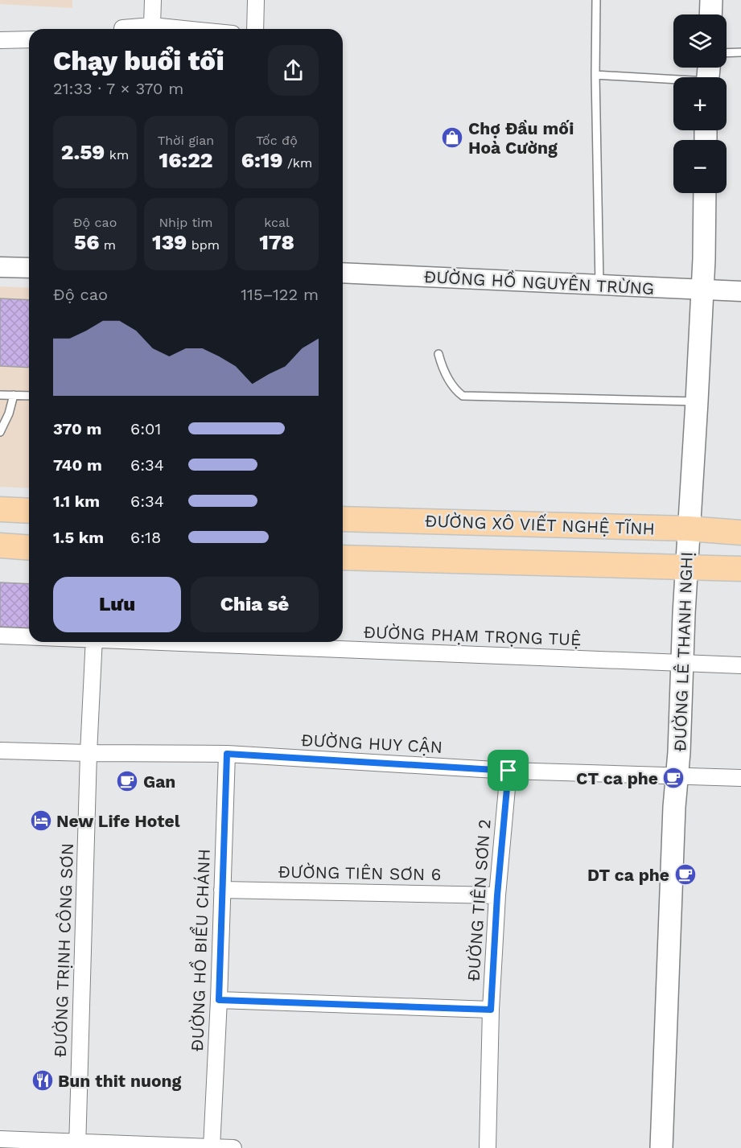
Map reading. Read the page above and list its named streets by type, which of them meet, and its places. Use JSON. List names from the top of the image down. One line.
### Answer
{"streets":{"main road":["ĐƯỜNG XÔ VIẾT NGHỆ TĨNH","ĐƯỜNG LÊ THANH NGHỊ"],"street":["ĐƯỜNG HỒ NGUYÊN TRỪNG","ĐƯỜNG PHẠM TRỌNG TUỆ","ĐƯỜNG HUY CẬN","ĐƯỜNG TIÊN SƠN 6","ĐƯỜNG TIÊN SƠN 2","ĐƯỜNG TRỊNH CÔNG SƠN","ĐƯỜNG HỒ BIỂU CHÁNH"]},"crossings":[["ĐƯỜNG HỒ NGUYÊN TRỪNG","ĐƯỜNG LÊ THANH NGHỊ"],["ĐƯỜNG XÔ VIẾT NGHỆ TĨNH","ĐƯỜNG LÊ THANH NGHỊ"],["ĐƯỜNG PHẠM TRỌNG TUỆ","ĐƯỜNG LÊ THANH NGHỊ"],["ĐƯỜNG LÊ THANH NGHỊ","ĐƯỜNG HUY CẬN"],["ĐƯỜNG HUY CẬN","ĐƯỜNG TIÊN SƠN 2"],["ĐƯỜNG HUY CẬN","ĐƯỜNG TRỊNH CÔNG SƠN"],["ĐƯỜNG HUY CẬN","ĐƯỜNG HỒ BIỂU CHÁNH"],["ĐƯỜNG TIÊN SƠN 6","ĐƯỜNG TIÊN SƠN 2"],["ĐƯỜNG TIÊN SƠN 6","ĐƯỜNG HỒ BIỂU CHÁNH"]],"places":{"shop":["Chợ Đầu mối Hoà Cường"],"cafe":["CT ca phe","Gan","DT ca phe"],"hotel":["New Life Hotel"],"restaurant":["Bun thit nuong"]},"page":{"map_buttons":["+","−"],"heading":["Chạy buổi tối","21:33 · 7 × 370 m"],"stats":[["2.59 km"],["Thời gian","16:22"],["Tốc độ","6:19 /km"],["Độ cao","56 m"],["Nhịp tim","139 bpm"],["kcal","178"]],"chart":["Độ cao","115–122 m"],"list":[{"name":"370 m","note":"6:01"},{"name":"740 m","note":"6:34"},{"name":"1.1 km","note":"6:34"},{"name":"1.5 km","note":"6:18"}],"buttons":["Lưu","Chia sẻ"]}}
